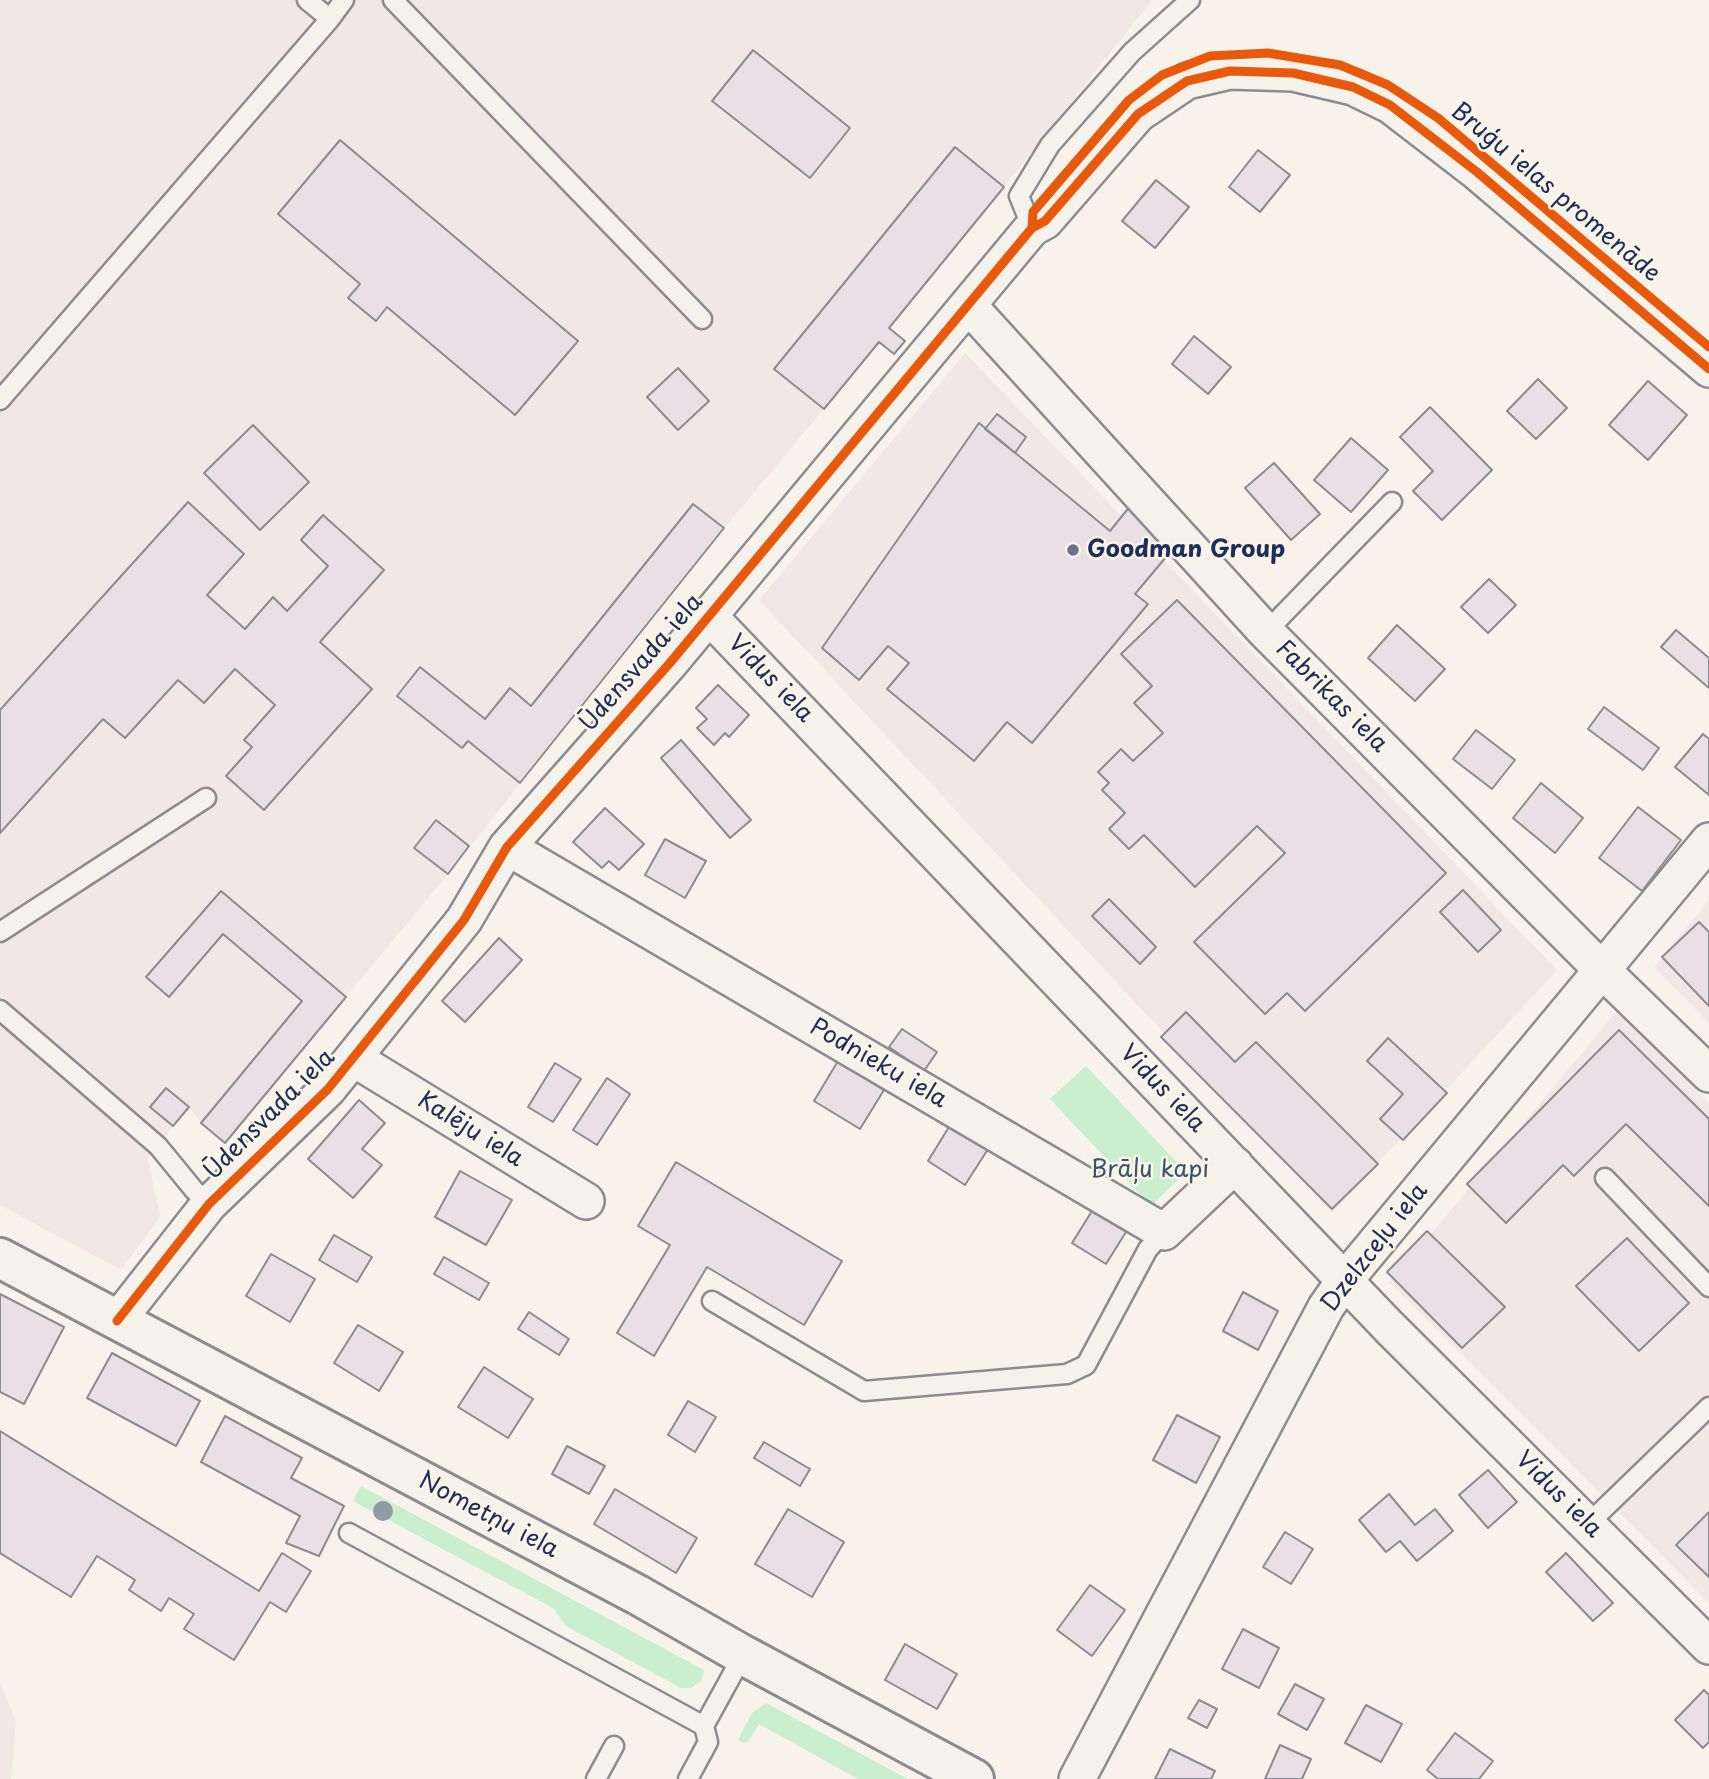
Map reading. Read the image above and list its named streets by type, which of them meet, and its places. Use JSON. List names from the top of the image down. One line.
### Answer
{"streets":{"street":["Ūdensvada iela","Vidus iela","Fabrikas iela","Podnieku iela","Kalēju iela","Dzelzceļu iela","Nometņu iela"],"cycle path":["Bruģu ielas promenāde"]},"crossings":[["Ūdensvada iela","Vidus iela"],["Ūdensvada iela","Fabrikas iela"],["Ūdensvada iela","Podnieku iela"],["Ūdensvada iela","Kalēju iela"],["Ūdensvada iela","Nometņu iela"],["Vidus iela","Dzelzceļu iela"],["Fabrikas iela","Dzelzceļu iela"]],"parks":["Brāļu kapi"],"places":["Goodman Group"]}
